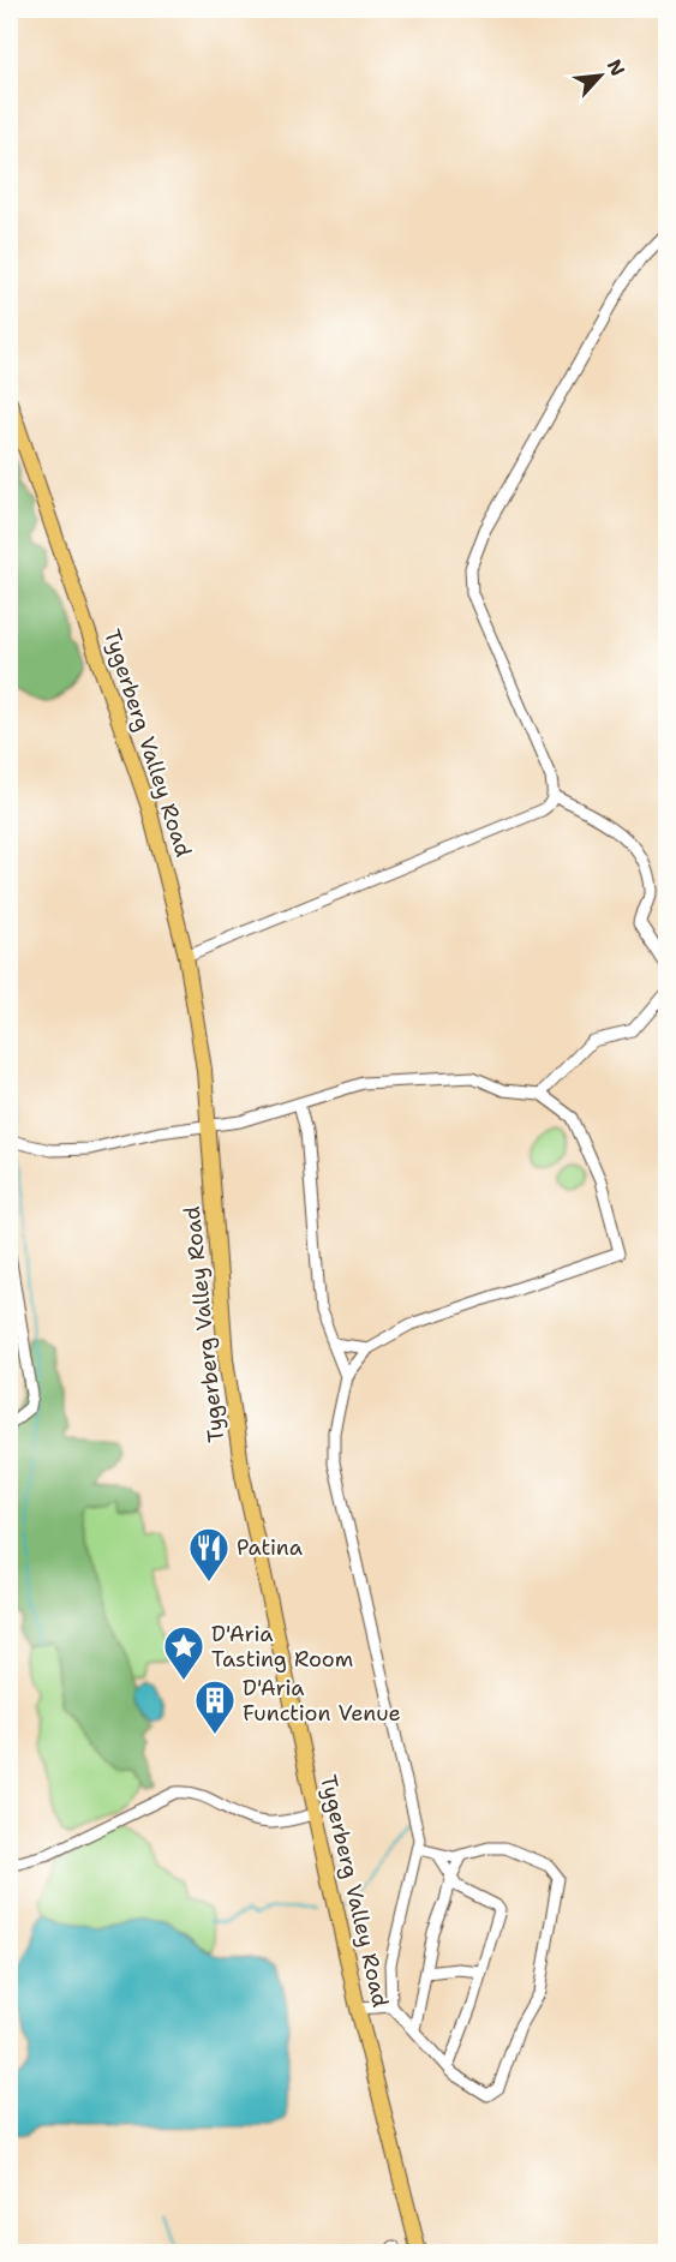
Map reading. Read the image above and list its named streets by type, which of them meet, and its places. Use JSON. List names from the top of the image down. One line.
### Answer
{"streets":{"main road":["Tygerberg Valley Road"]},"places":{"restaurant":["Patina"],"place":["D'Aria Tasting Room"],"building":["D'Aria Function Venue"]},"north":"top right"}
